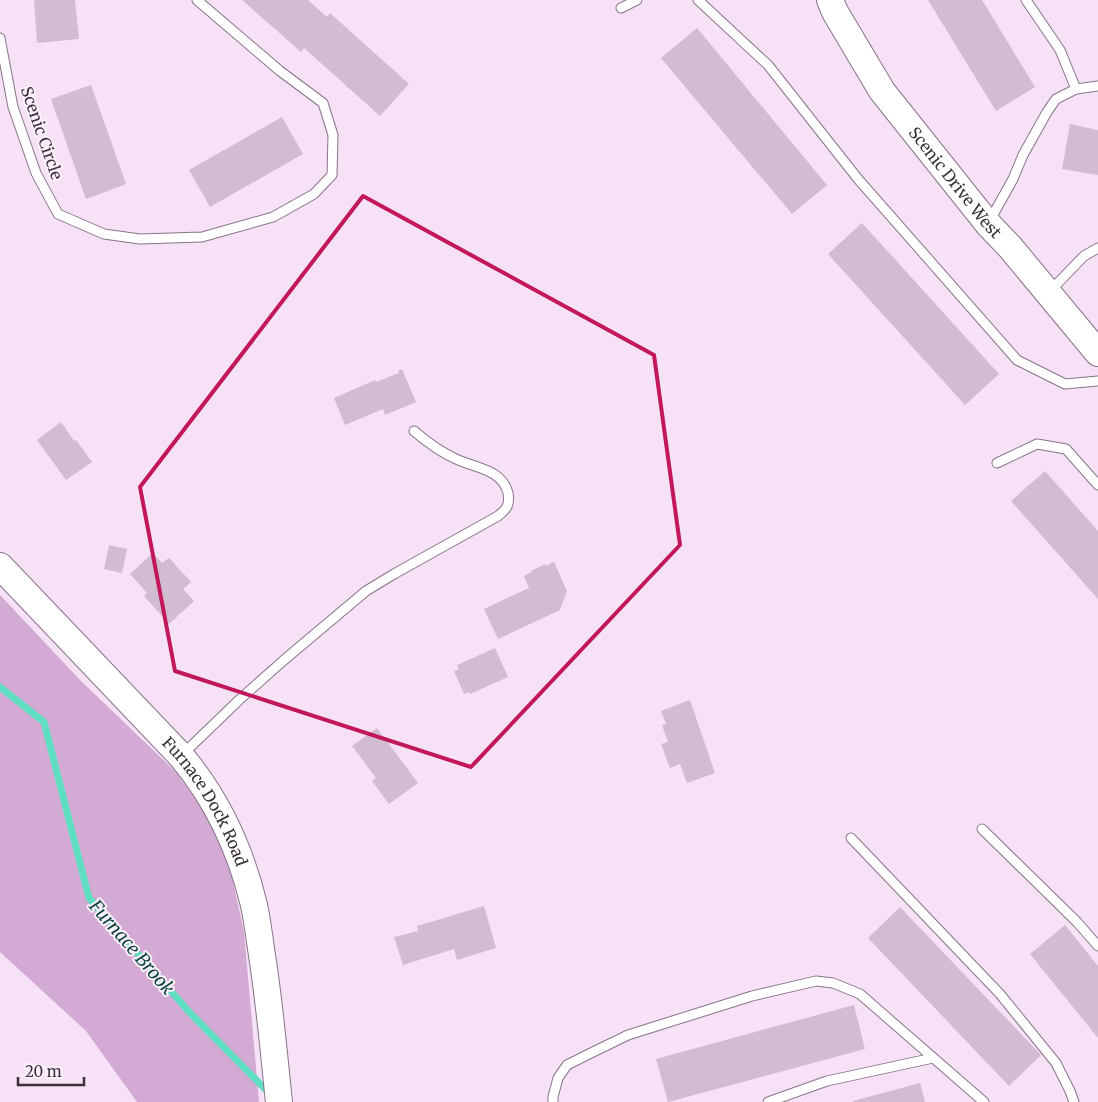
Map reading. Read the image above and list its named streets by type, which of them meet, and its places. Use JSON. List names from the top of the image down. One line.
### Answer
{"streets":{"street":["Scenic Drive West","Furnace Dock Road"],"lane":["Scenic Circle"]},"water":["Furnace Brook"],"scale_bar":"20 m"}
